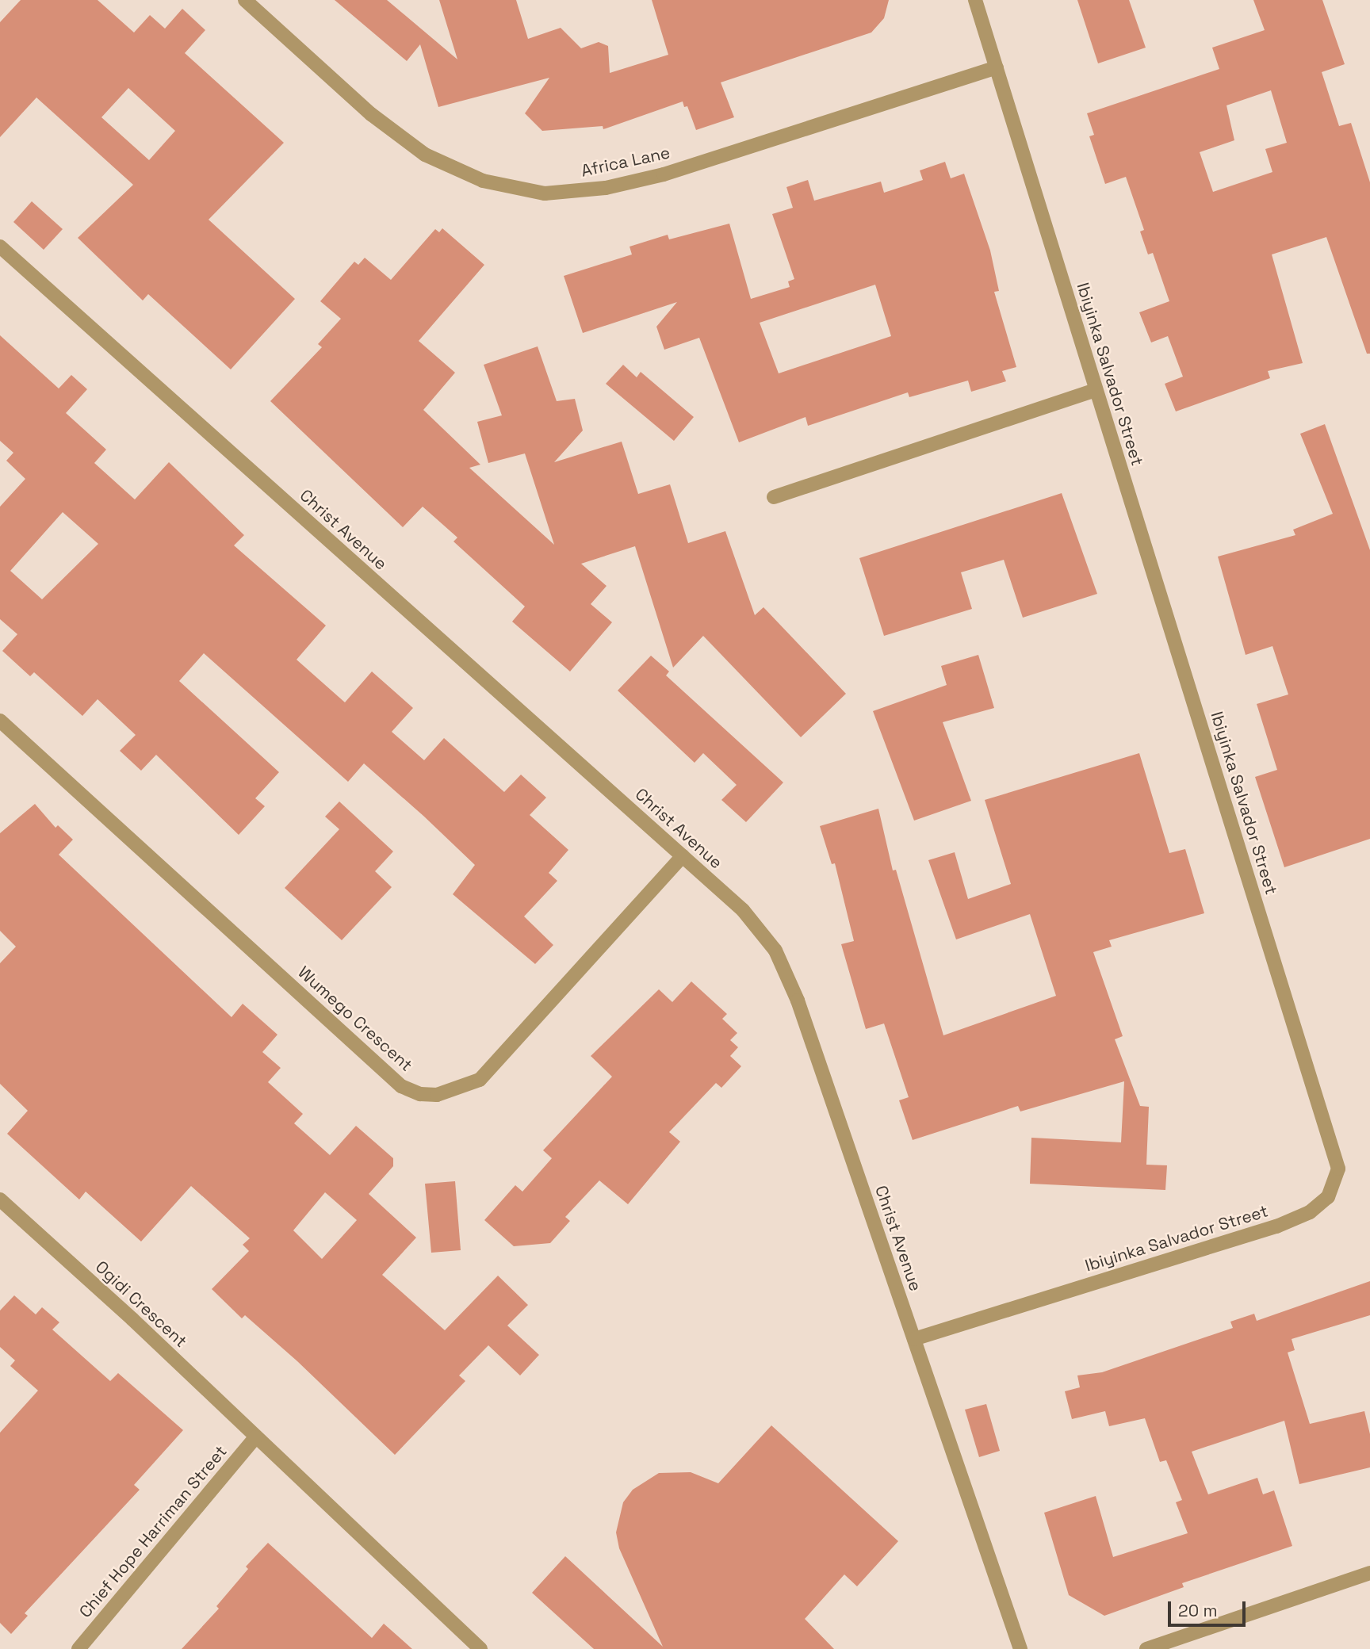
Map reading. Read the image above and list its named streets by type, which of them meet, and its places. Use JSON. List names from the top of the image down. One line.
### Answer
{"streets":{"street":["Africa Lane","Ibiyinka Salvador Street","Christ Avenue","Wumego Crescent","Ogidi Crescent","Chief Hope Harriman Street"]},"crossings":[["Africa Lane","Ibiyinka Salvador Street"],["Ibiyinka Salvador Street","Christ Avenue"],["Christ Avenue","Wumego Crescent"],["Ogidi Crescent","Chief Hope Harriman Street"]],"scale_bar":"20 m"}
